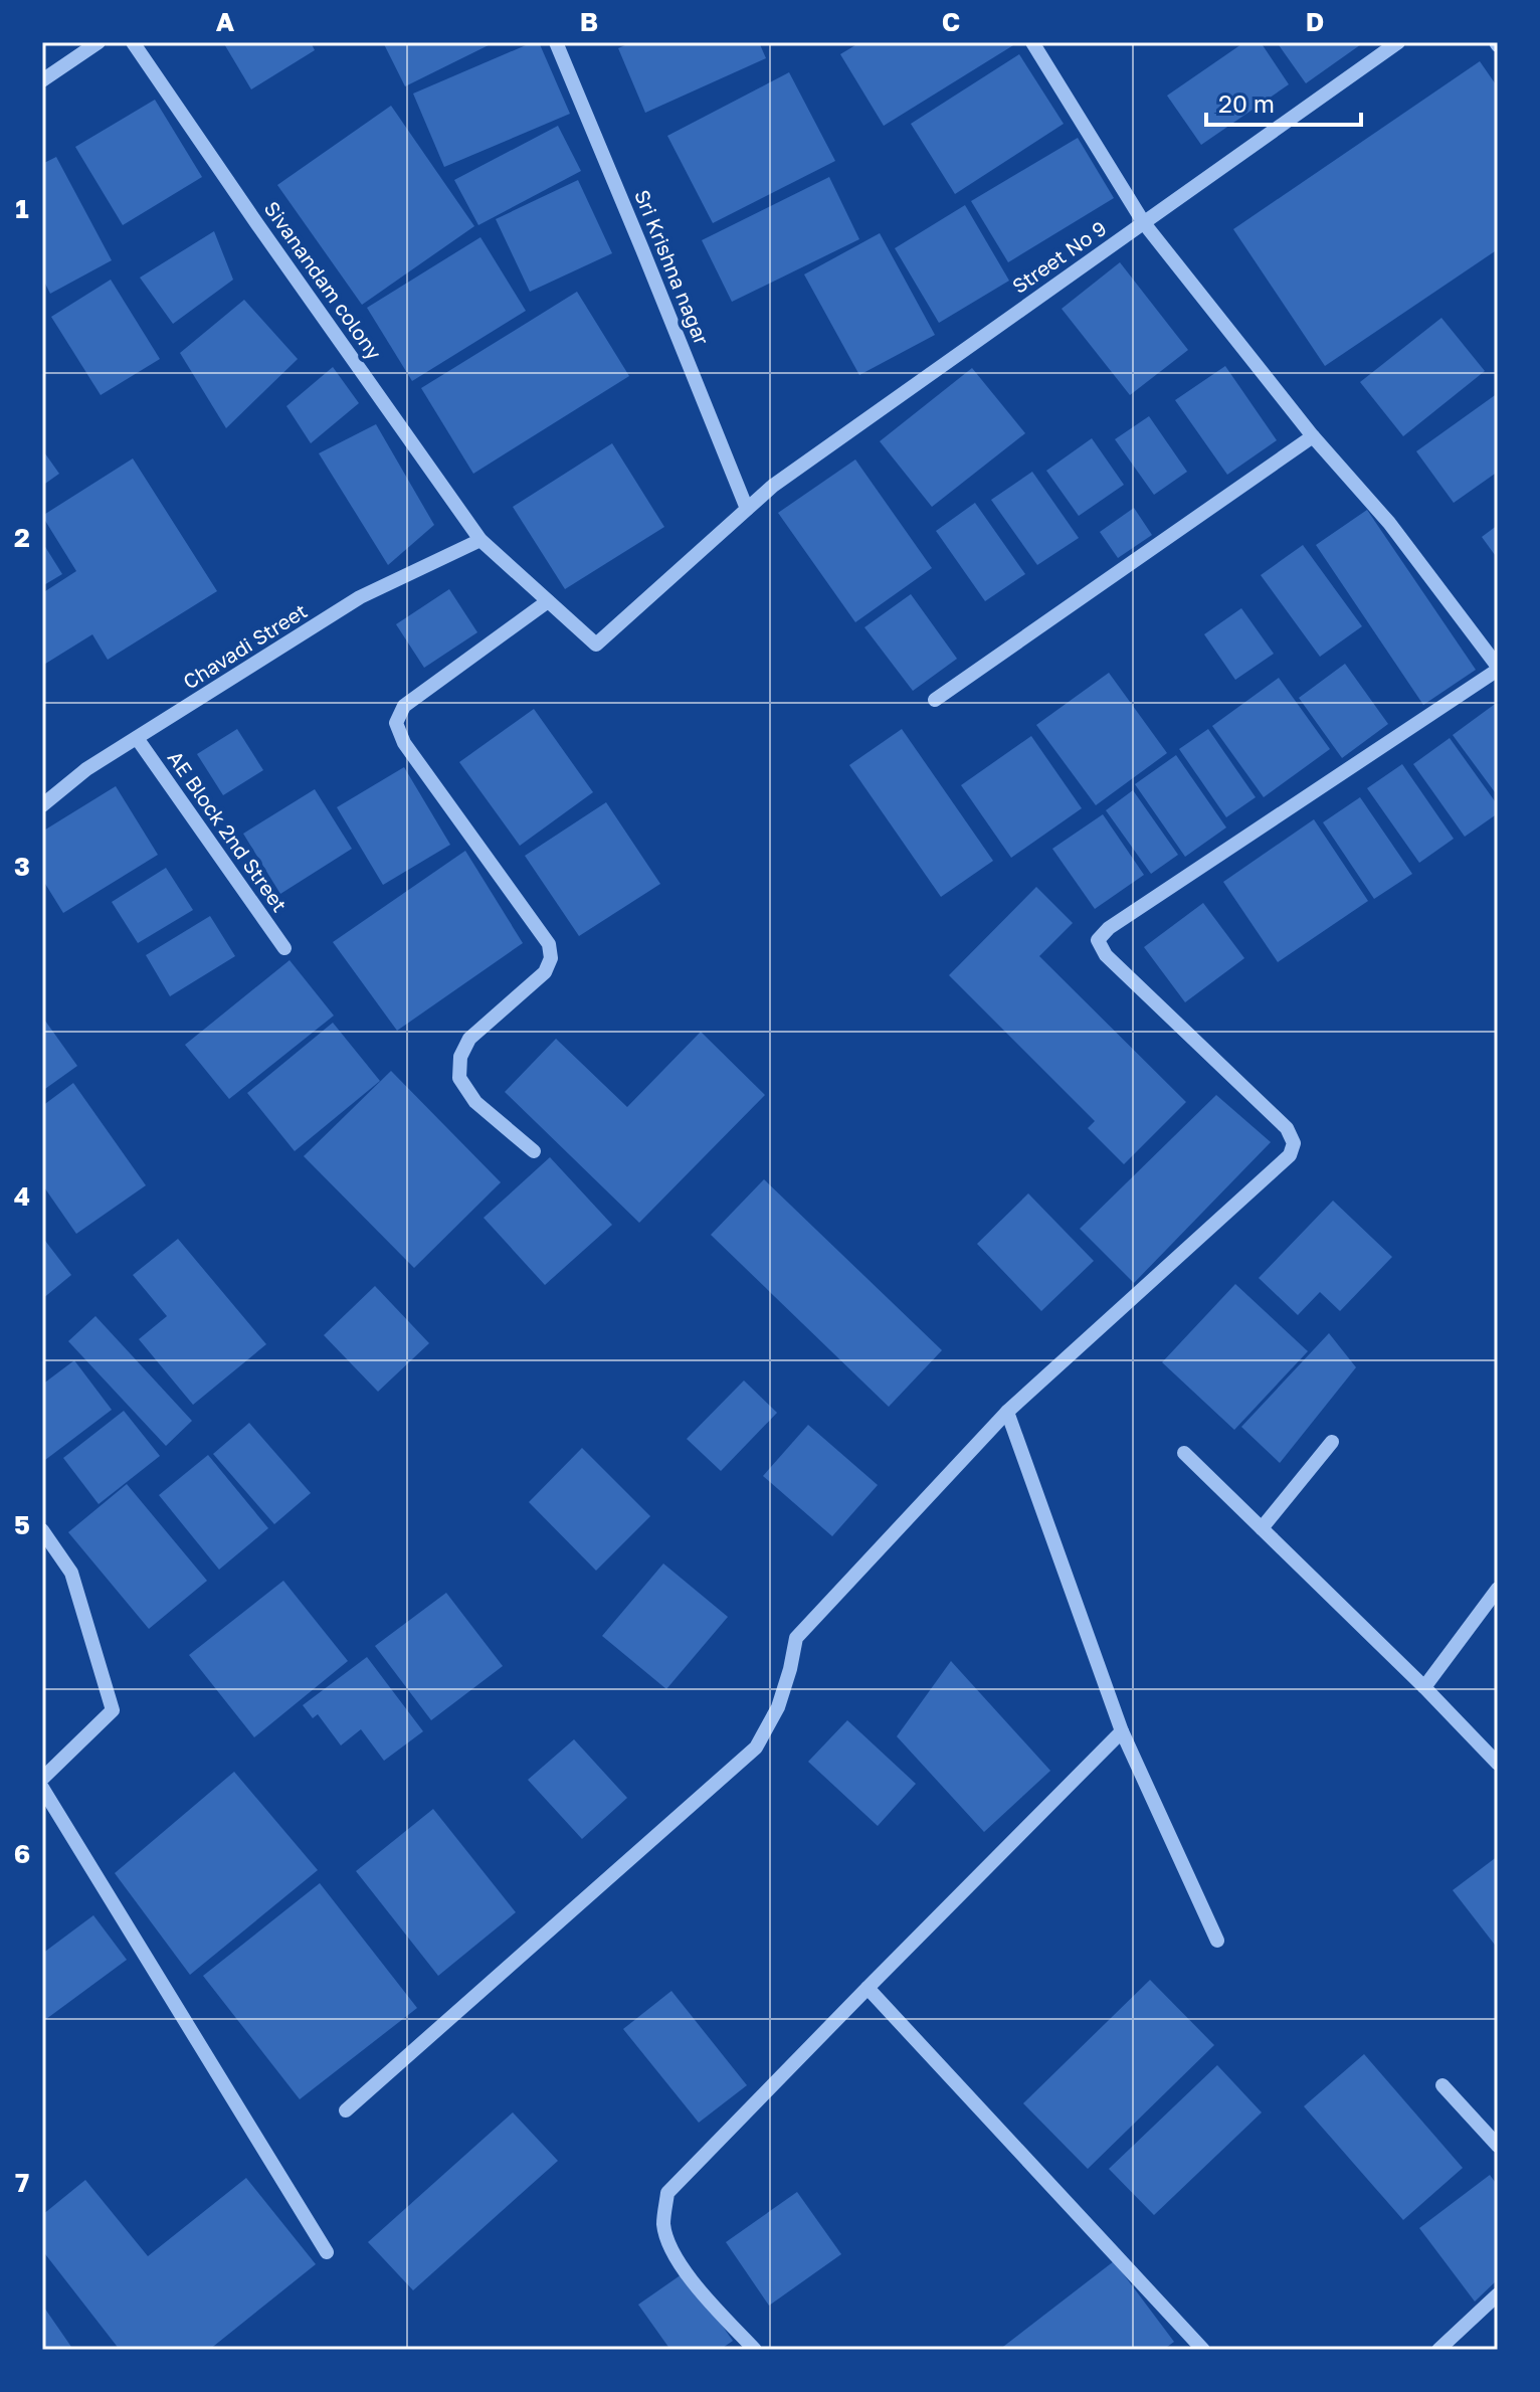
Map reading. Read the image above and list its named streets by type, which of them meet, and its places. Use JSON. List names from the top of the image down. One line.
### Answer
{"streets":{"street":["Street No 9","Sri Krishna nagar","Sivanandam colony","Chavadi Street","AE Block 2nd Street"]},"crossings":[["Street No 9","Sri Krishna nagar"],["Street No 9","Sivanandam colony"],["Sivanandam colony","Chavadi Street"],["Chavadi Street","AE Block 2nd Street"]],"scale_bar":"20 m","grid":{"columns":["A","B","C","D"],"rows":["1","2","3","4","5","6","7"]}}
